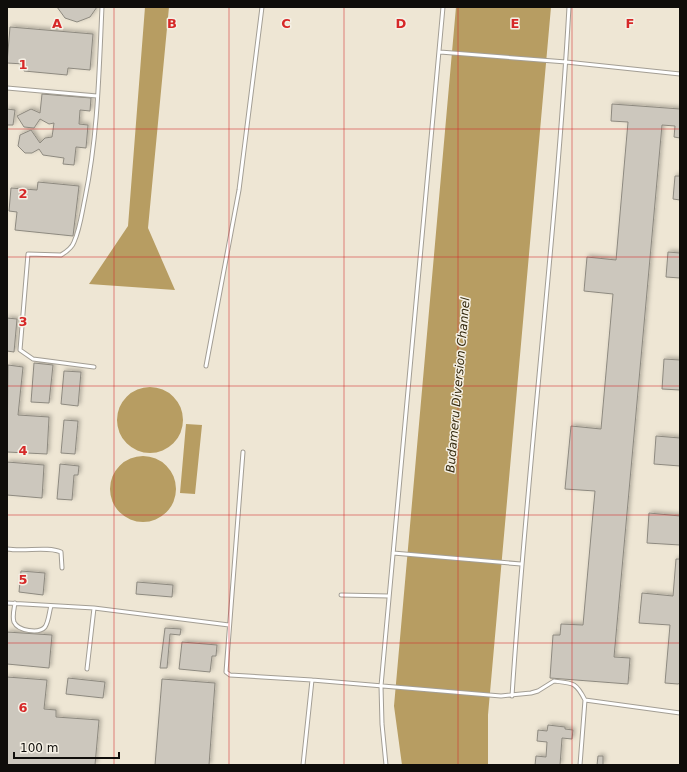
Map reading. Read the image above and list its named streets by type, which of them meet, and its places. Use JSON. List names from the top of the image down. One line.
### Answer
{"water":["Budameru Diversion Channel"],"scale_bar":"100 m","grid":{"columns":["A","B","C","D","E","F"],"rows":["1","2","3","4","5","6"]}}
